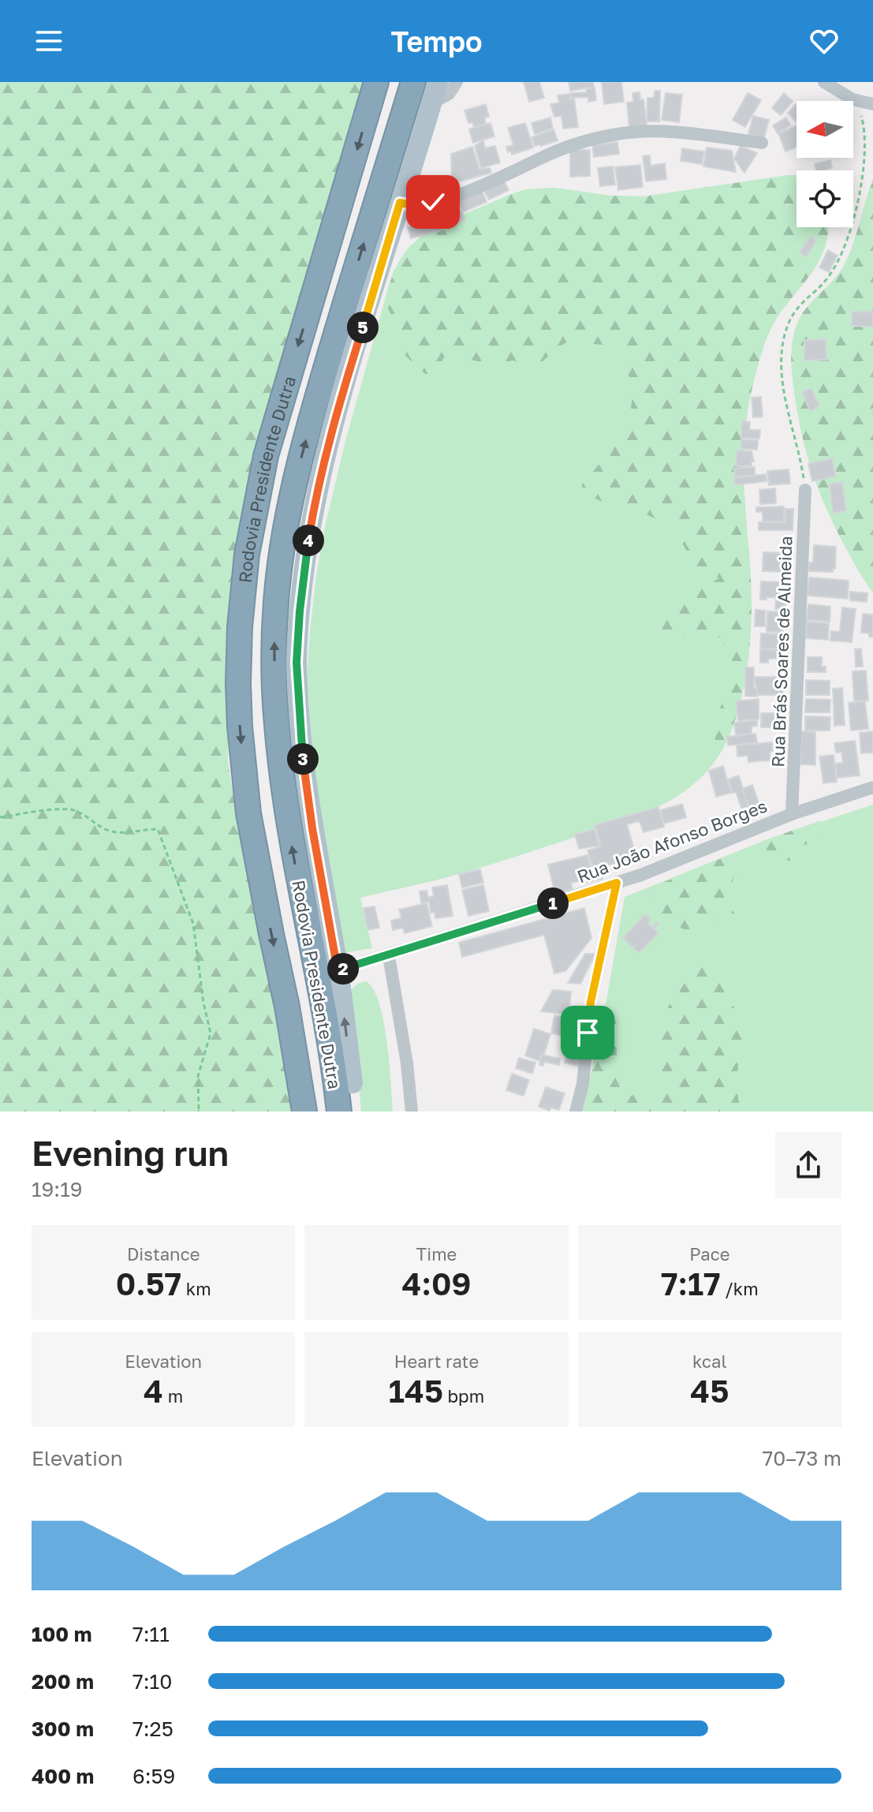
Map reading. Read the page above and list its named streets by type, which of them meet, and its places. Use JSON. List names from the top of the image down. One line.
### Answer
{"streets":{"highway":["Rodovia Presidente Dutra"],"street":["Rua Brás Soares de Almeida","Rua João Afonso Borges"]},"crossings":[["Rua Brás Soares de Almeida","Rua João Afonso Borges"]],"north":"left","page":{"header":"Tempo","pins":["5","4","3","1","2"],"heading":["Evening run","19:19"],"stats":[["Distance","0.57 km"],["Time","4:09"],["Pace","7:17 /km"],["Elevation","4 m"],["Heart rate","145 bpm"],["kcal","45"]],"chart":["Elevation","70–73 m"],"list":[{"name":"100 m","note":"7:11"},{"name":"200 m","note":"7:10"},{"name":"300 m","note":"7:25"},{"name":"400 m","note":"6:59"}]}}
